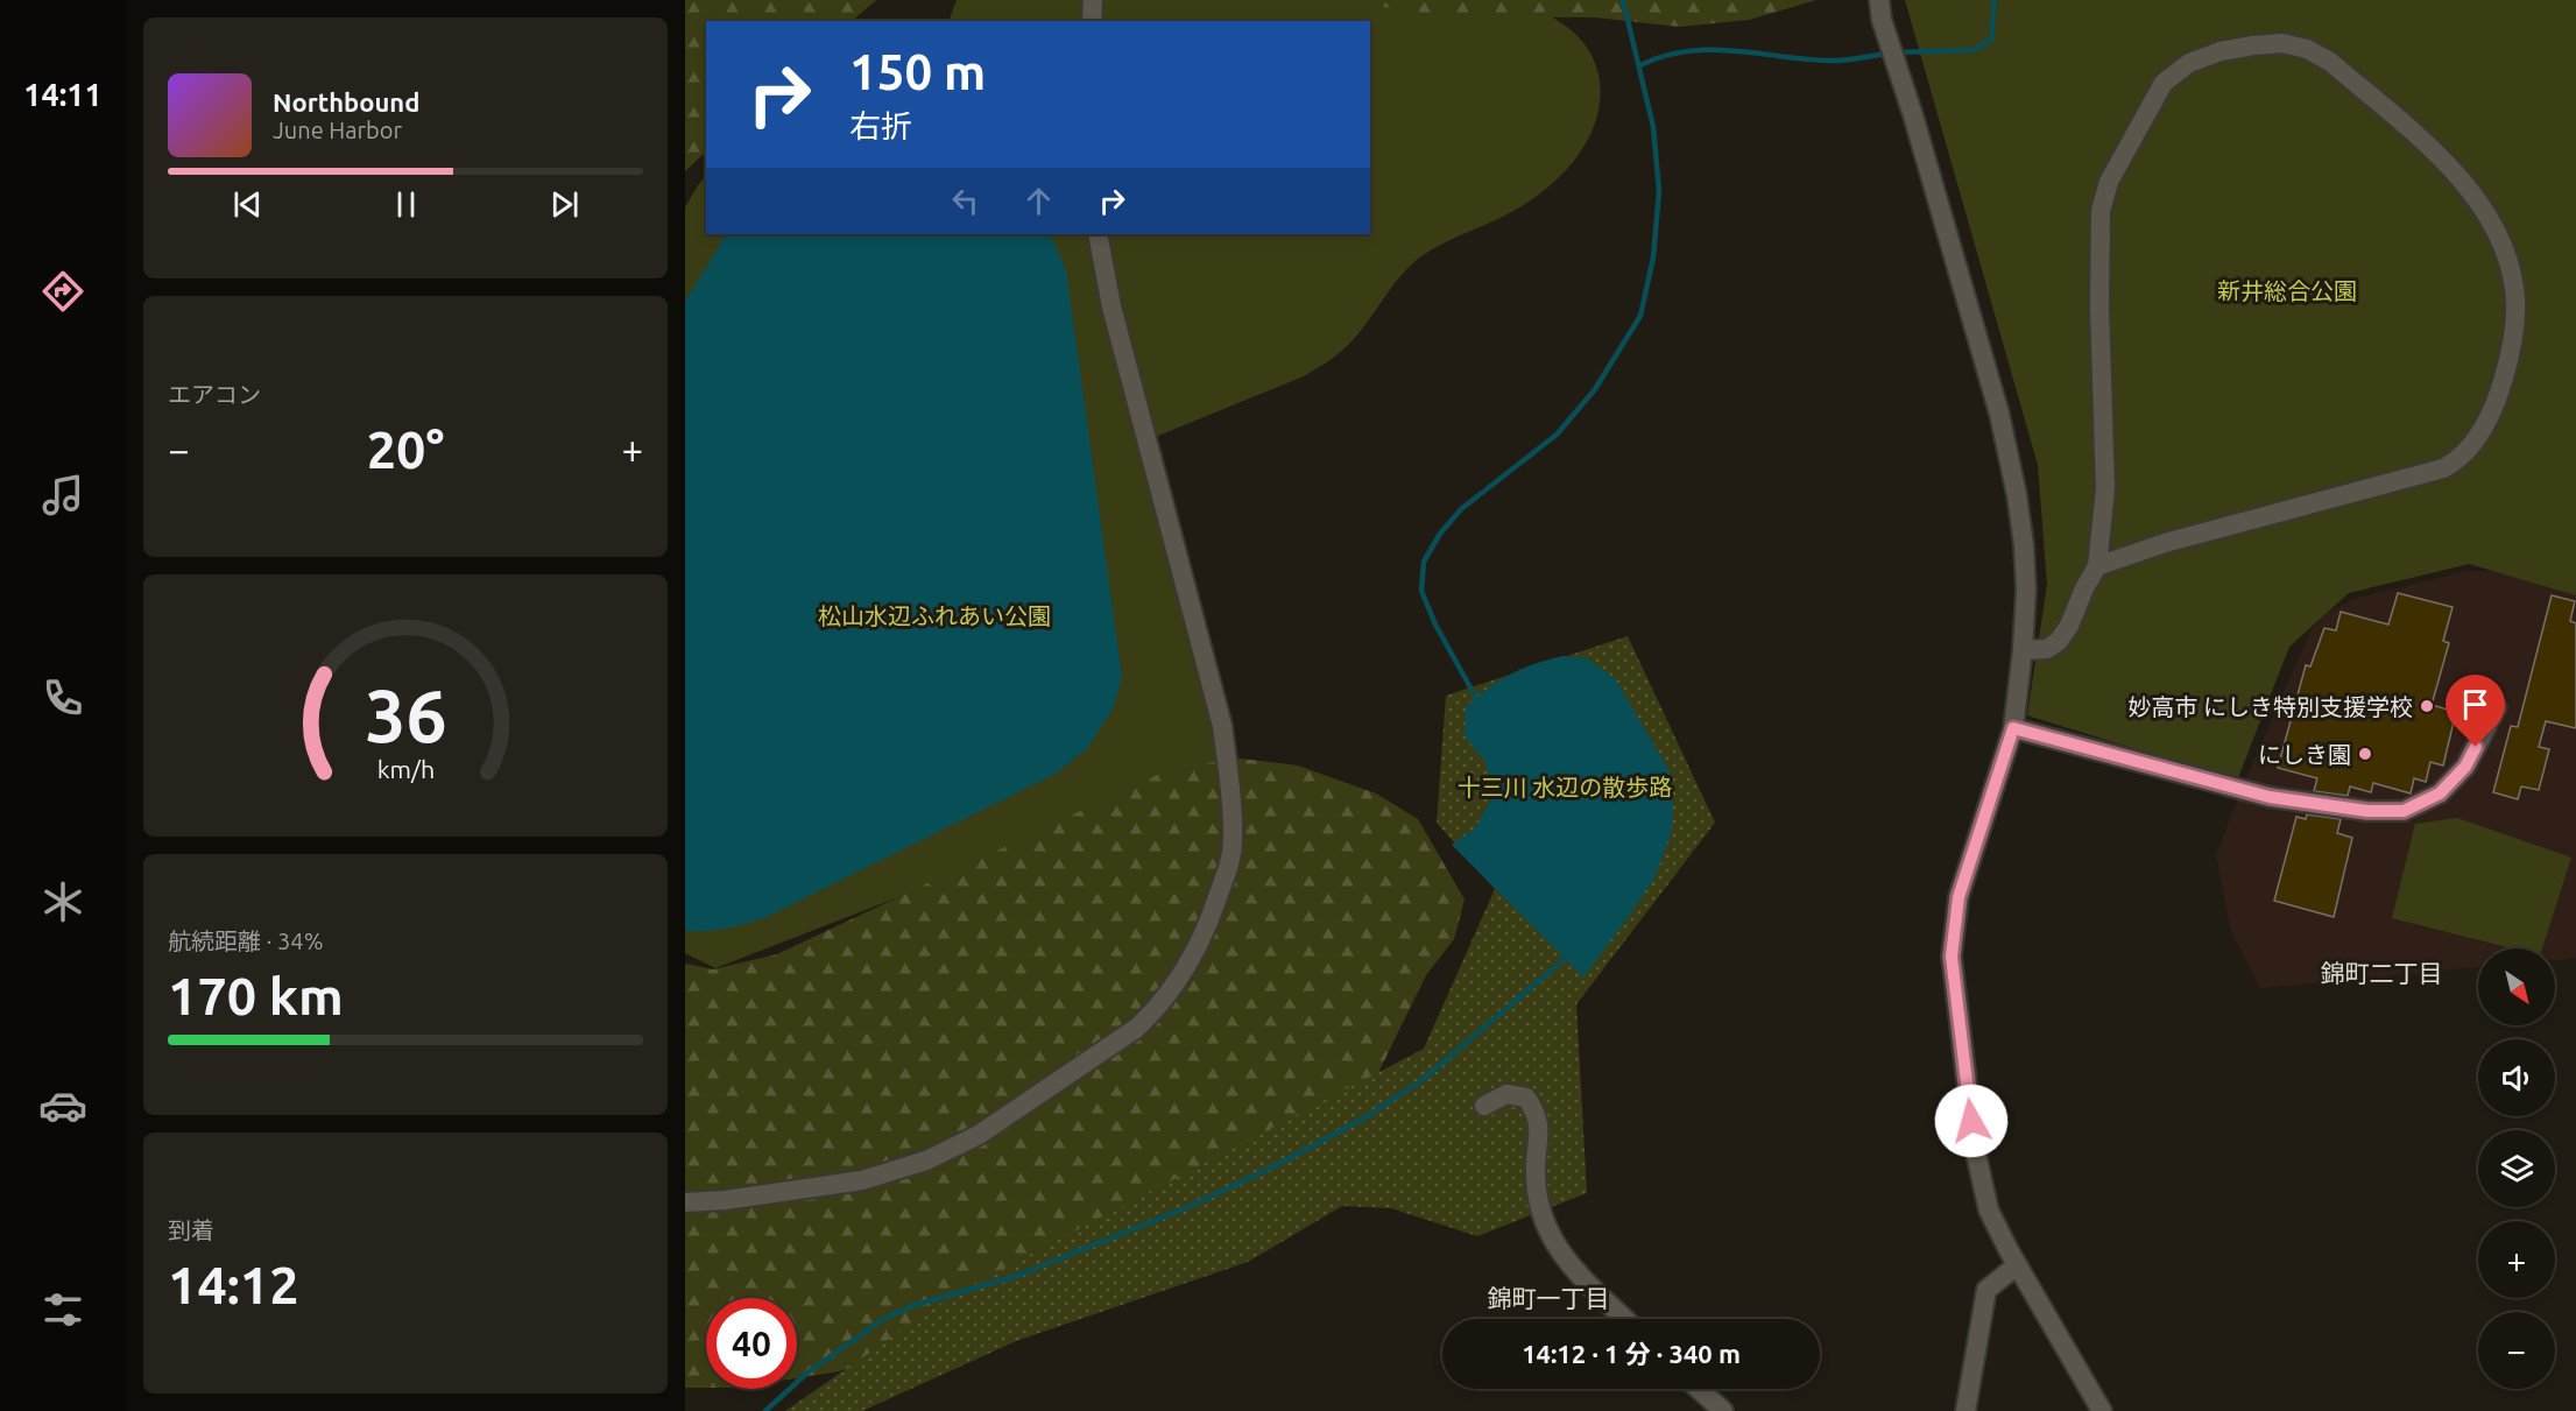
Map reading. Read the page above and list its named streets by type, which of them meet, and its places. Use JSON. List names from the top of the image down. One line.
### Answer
{"districts":["錦町二丁目","錦町一丁目"],"parks":["新井総合公園","松山水辺ふれあい公園","十三川 水辺の散歩路"],"places":["妙高市 にしき特別支援学校","にしき園"],"north":"bottom right","page":{"tabs":"14:11","turn":["150 m","右折"],"song":["Northbound","June Harbor"],"tile":["エアコン",["航続距離 · 34%","170 km"],["到着","14:12"]],"heat":["−","20°","+"],"map_buttons":["+","−"],"limit":"40","trip":"14:12 · 1 分 · 340 m","gauge":["36","km/h"]}}
